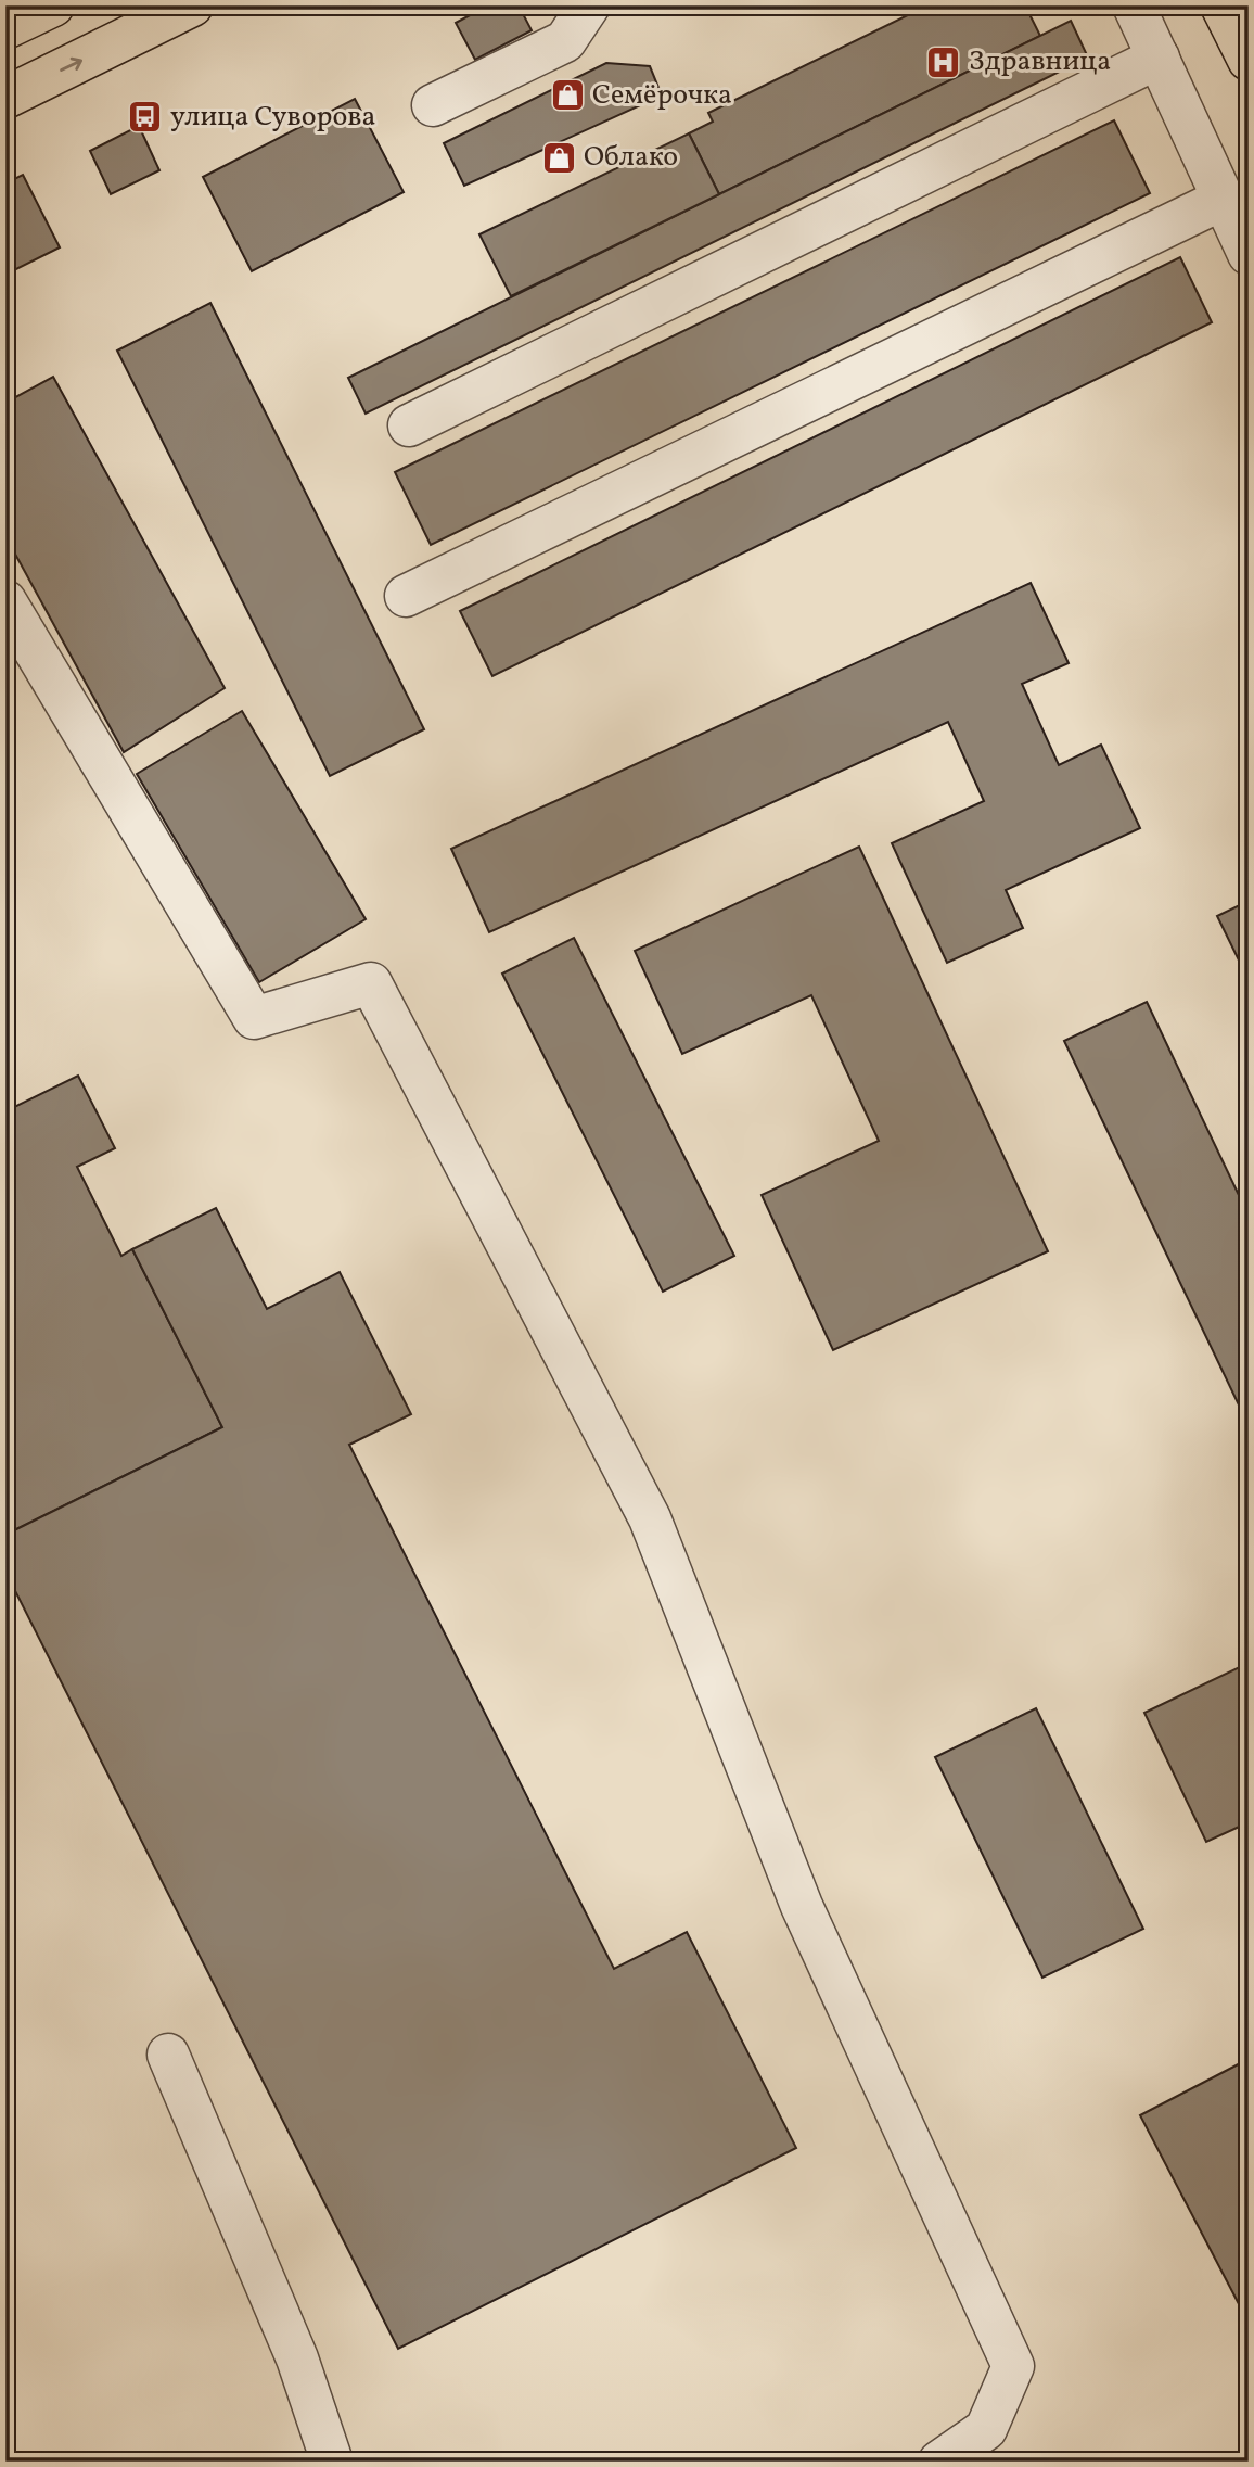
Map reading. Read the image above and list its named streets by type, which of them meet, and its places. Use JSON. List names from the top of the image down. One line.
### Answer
{"places":{"hospital":["Здравница"],"shop":["Cемёрочка","Облако"],"bus stop":["улица Суворова"]}}
